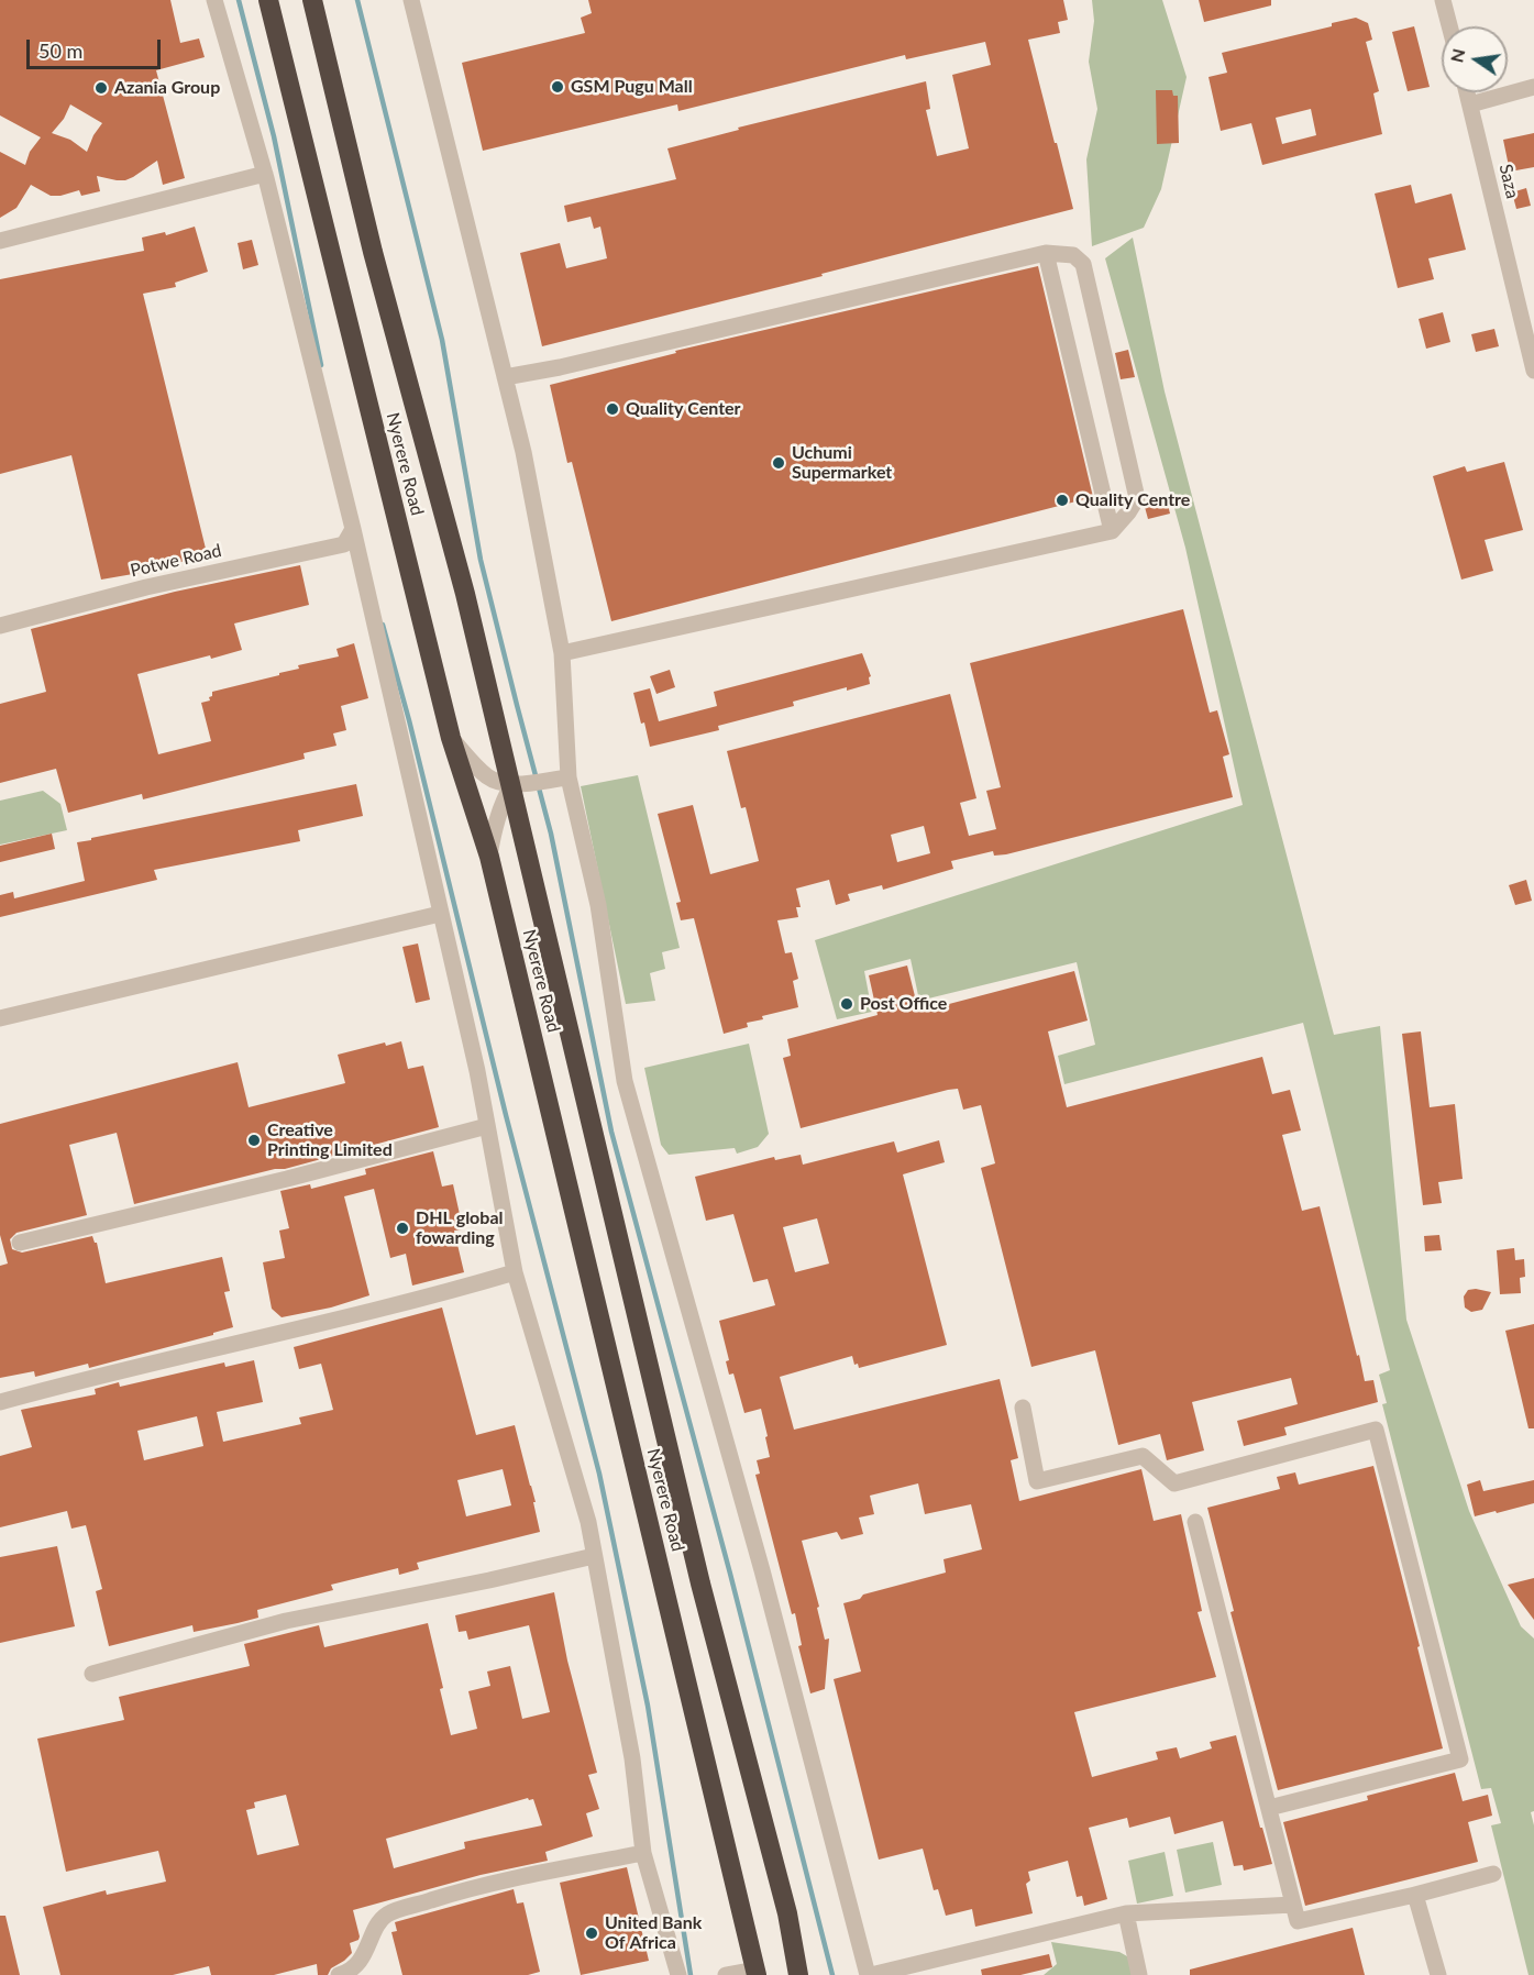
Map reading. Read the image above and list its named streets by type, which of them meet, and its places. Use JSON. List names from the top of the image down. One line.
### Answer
{"streets":{"highway":["Nyerere Road"],"street":["Saza","Potwe Road"]},"places":["GSM Pugu Mall","Azania Group","Quality Center","Uchumi Supermarket","Quality Centre","Post Office","Creative Printing Limited","DHL global fowarding","United Bank Of Africa"],"scale_bar":"50 m","north":"left"}
